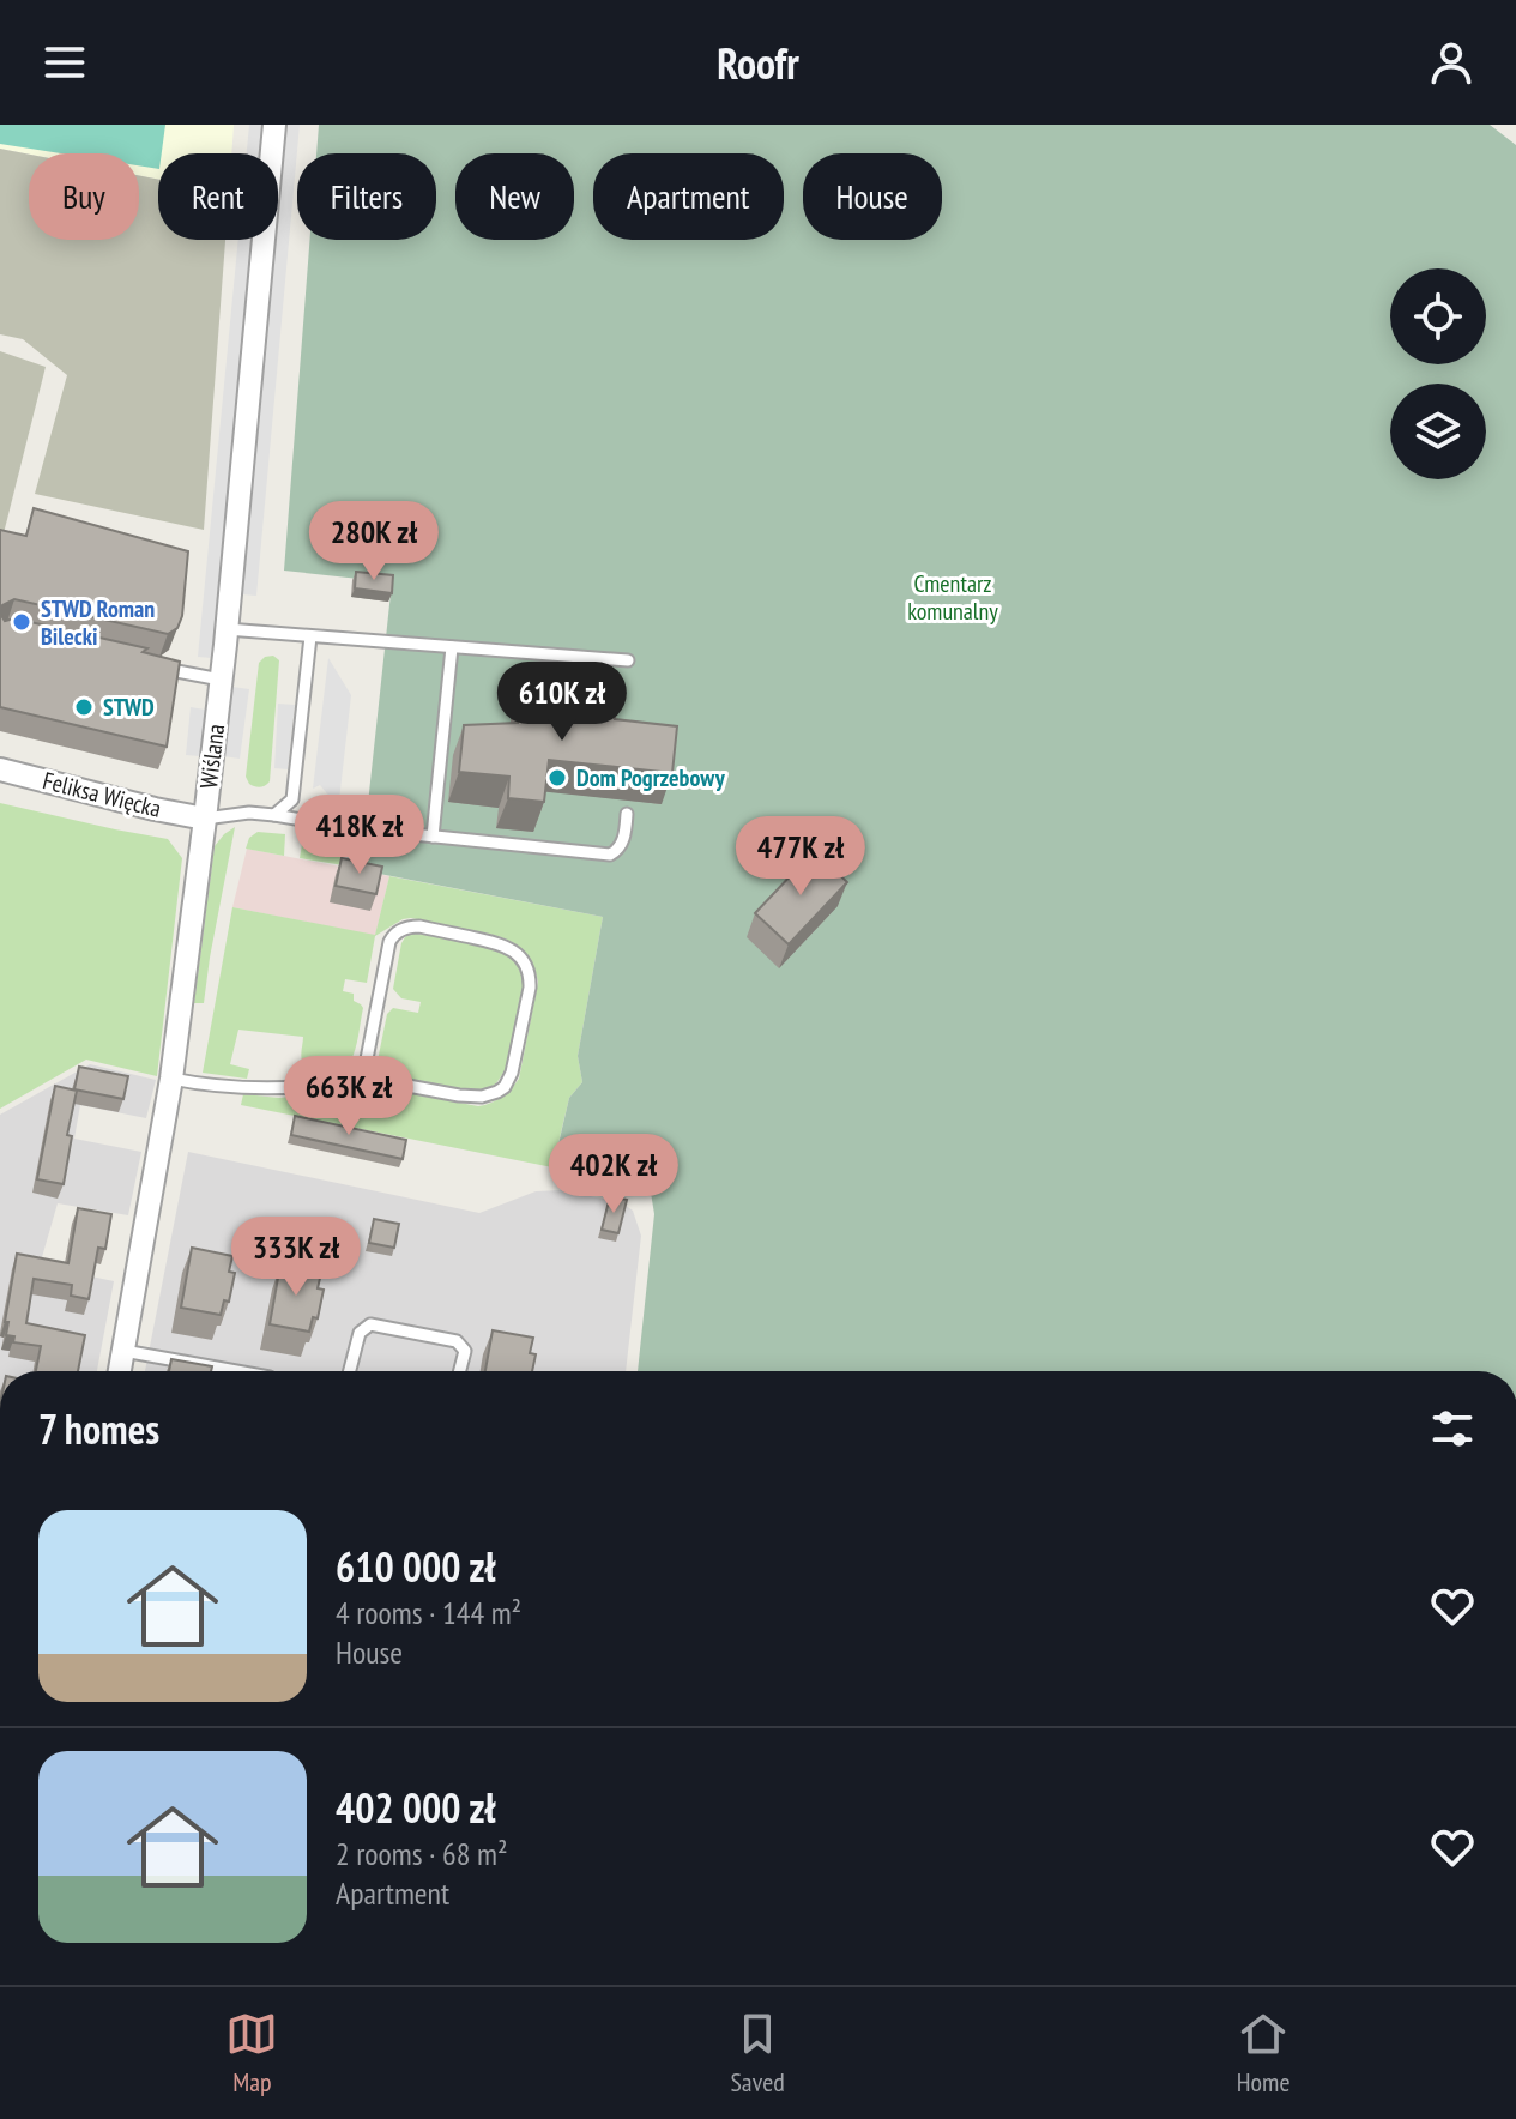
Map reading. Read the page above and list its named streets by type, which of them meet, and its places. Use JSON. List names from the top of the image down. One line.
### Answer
{"streets":{"street":["Wiślana","Feliksa Więcka"]},"crossings":[["Wiślana","Feliksa Więcka"]],"parks":["Cmentarz komunalny"],"places":["STWD Roman Bilecki","STWD","Dom Pogrzebowy"],"page":{"header":"Roofr","chip":["Buy","Rent","Filters","New","Apartment","House"],"price":["280K zł","610K zł","418K zł","477K zł","663K zł","402K zł","333K zł"],"heading":"7 homes","list":[{"name":"610 000 zł","note":"4 rooms · 144 m² · House"},{"name":"402 000 zł","note":"2 rooms · 68 m² · Apartment"}],"tabs":["Map","Saved","Home"]}}
